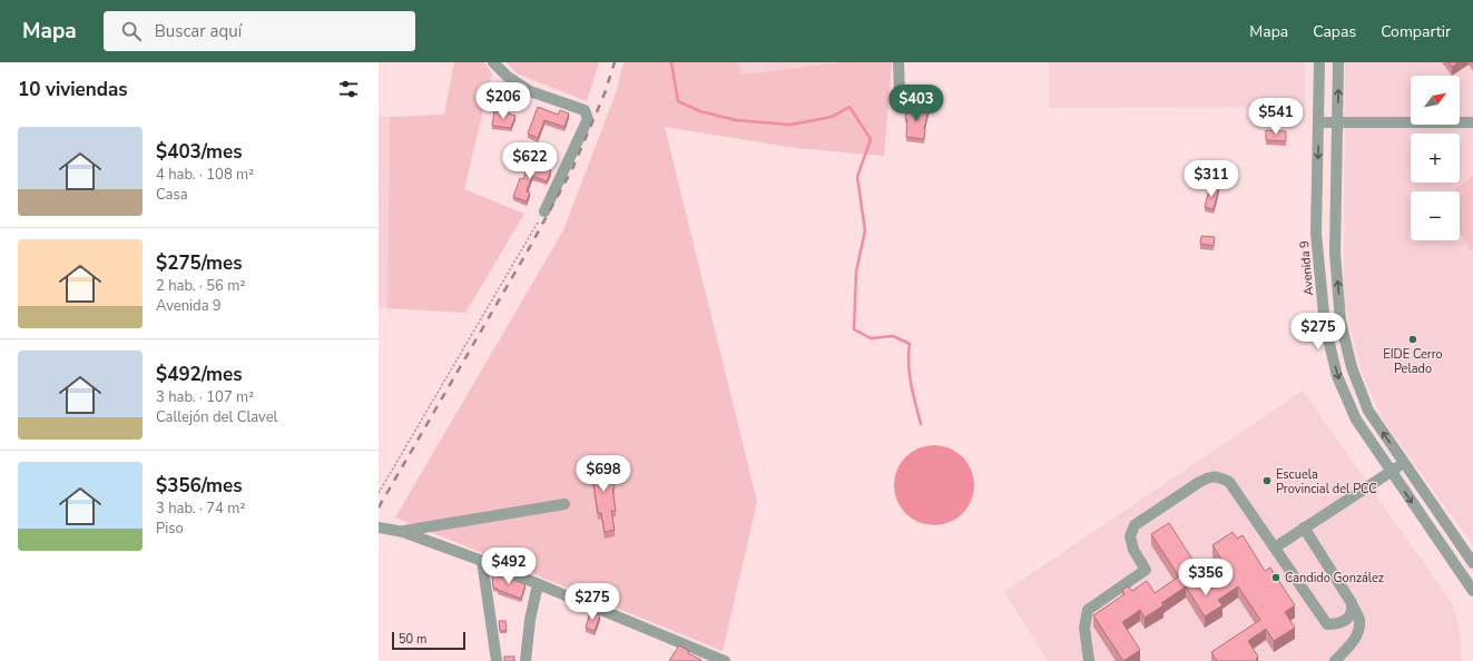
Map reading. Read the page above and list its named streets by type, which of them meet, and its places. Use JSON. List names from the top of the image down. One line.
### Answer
{"streets":{"street":["Avenida 9"]},"places":["EIDE Cerro Pelado","Escuela Provincial del PCC","Candido González"],"scale_bar":"50 m","north":"top right","page":{"header":"Mapa","search":"Buscar aquí","nav":["Mapa","Capas","Compartir"],"heading":"10 viviendas","map_buttons":["+","−"],"price":["$206","$403","$541","$622","$311","$275","$698","$492","$356","$275"],"list":[{"name":"$403/mes","note":"4 hab. · 108 m² · Casa"},{"name":"$275/mes","note":"2 hab. · 56 m² · Avenida 9"},{"name":"$492/mes","note":"3 hab. · 107 m² · Callejón del Clavel"},{"name":"$356/mes","note":"3 hab. · 74 m² · Piso"}],"scale":"50 m"}}
